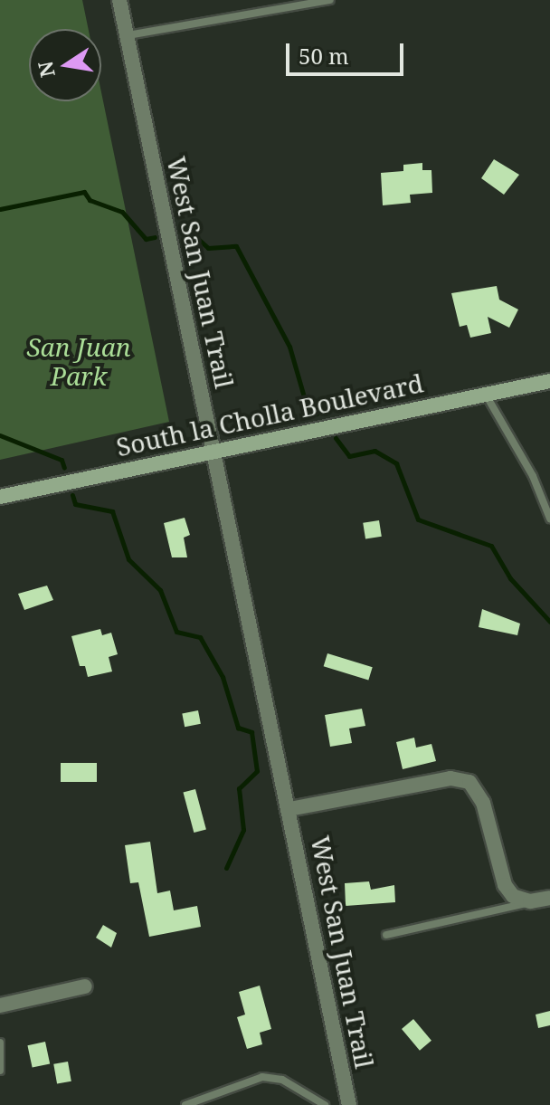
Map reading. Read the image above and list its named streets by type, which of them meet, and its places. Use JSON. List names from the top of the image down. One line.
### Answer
{"streets":{"main road":["South la Cholla Boulevard"],"street":["West San Juan Trail"]},"crossings":[["West San Juan Trail","South la Cholla Boulevard"]],"parks":["San Juan Park"],"scale_bar":"50 m","north":"left"}
